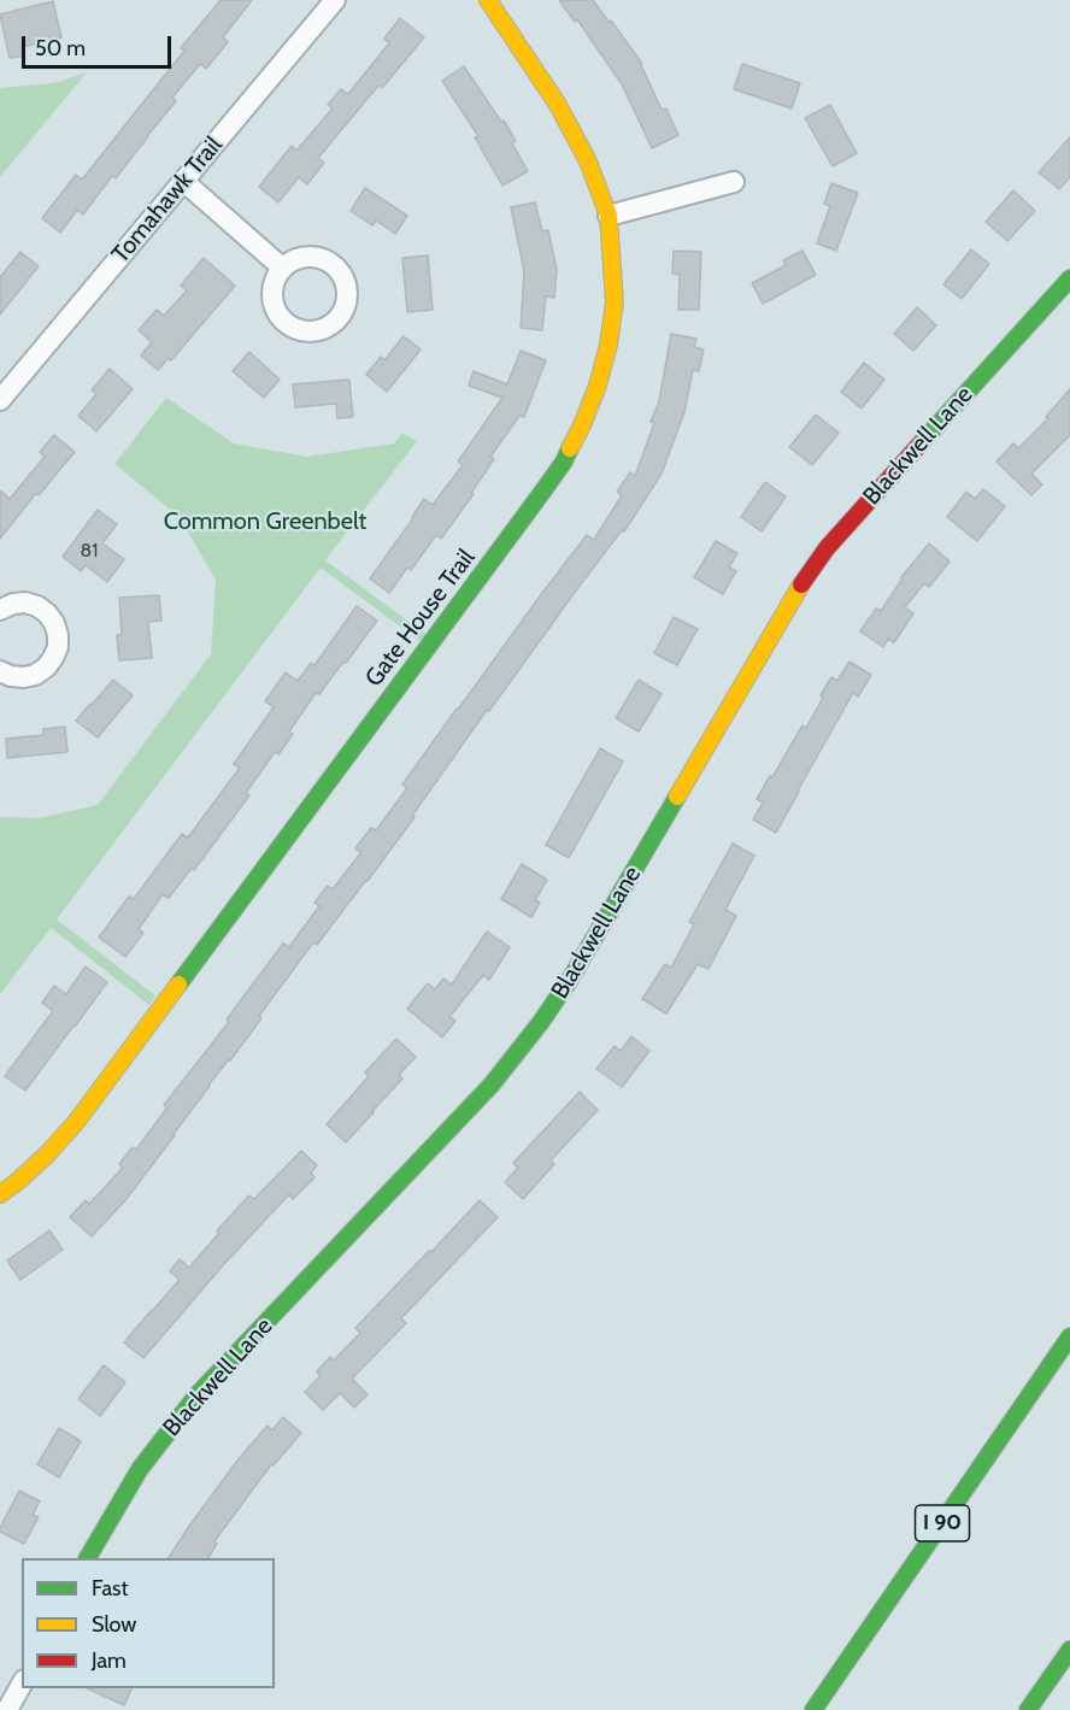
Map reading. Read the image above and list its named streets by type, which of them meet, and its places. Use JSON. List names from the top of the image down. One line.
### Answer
{"streets":{"main road":["Blackwell Lane","Gate House Trail","I 90"],"street":["Tomahawk Trail"]},"parks":["Common Greenbelt"],"house_numbers":["81"],"legend":["Fast","Slow","Jam"],"scale_bar":"50 m"}
